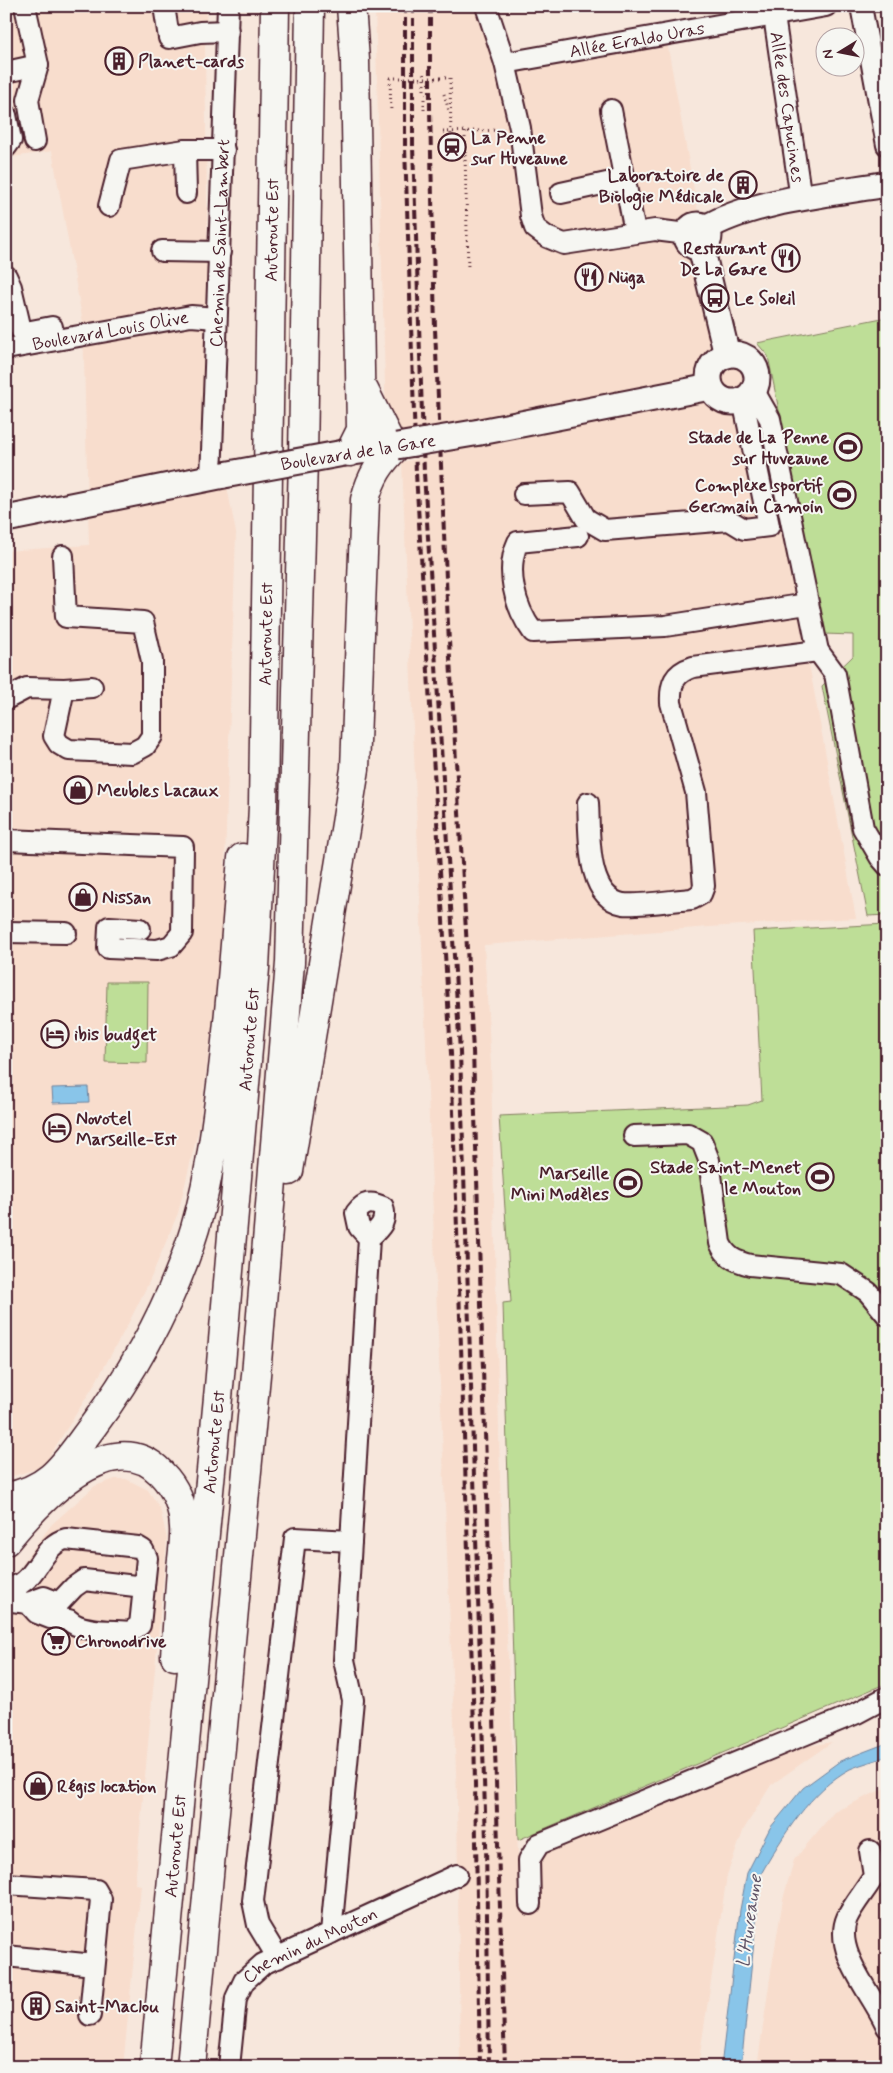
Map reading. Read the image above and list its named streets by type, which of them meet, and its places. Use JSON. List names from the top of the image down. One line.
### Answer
{"streets":{"highway":["Autoroute Est"],"main road":["Boulevard de la Gare"],"street":["Allée Eraldo Uras","Allée des Capucines","Chemin de Saint-Lambert","Boulevard Louis Olive","Chemin du Mouton"]},"crossings":[["Allée Eraldo Uras","Allée des Capucines"],["Chemin de Saint-Lambert","Boulevard Louis Olive"],["Chemin de Saint-Lambert","Boulevard de la Gare"]],"water":["L'Huveaune"],"places":{"building":["Planet-cards","Laboratoire de Biologie Médicale","Saint-Maclou"],"station":["La Penne sur Huveaune"],"restaurant":["Restaurant De La Gare","Nüga"],"bus stop":["Le Soleil"],"sports":["Stade de La Penne sur Huveaune","Complexe sportif Germain Camoin","Stade Saint-Menet le Mouton","Marseille Mini Modèles"],"shop":["Meubles Lacaux","Nissan","Régis location"],"hotel":["ibis budget","Novotel Marseille-Est"],"supermarket":["Chronodrive"]},"north":"left"}
